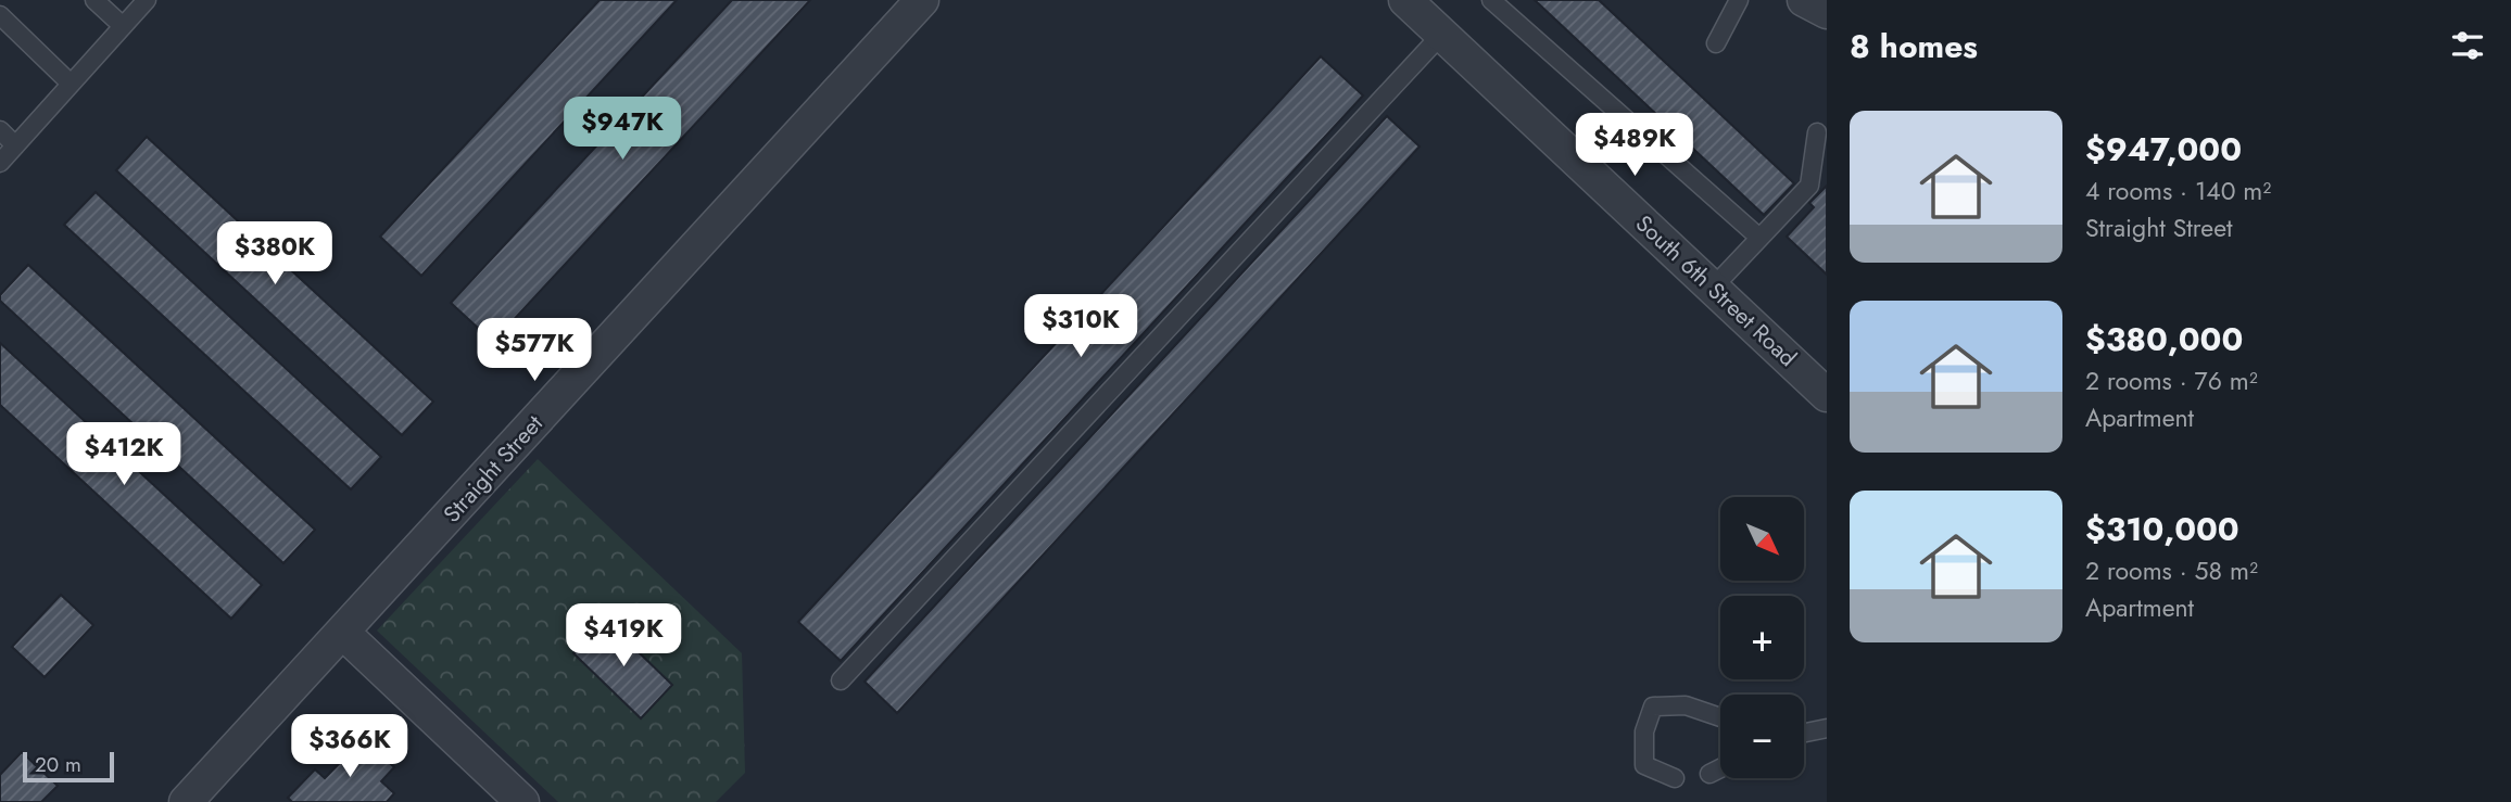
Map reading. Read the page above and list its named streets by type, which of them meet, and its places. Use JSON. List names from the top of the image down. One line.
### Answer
{"streets":{"street":["South 6th Street Road","Straight Street"]},"scale_bar":"20 m","north":"bottom right","page":{"heading":"8 homes","list":[{"name":"$947,000","note":"4 rooms · 140 m² · Straight Street"},{"name":"$380,000","note":"2 rooms · 76 m² · Apartment"},{"name":"$310,000","note":"2 rooms · 58 m² · Apartment"}],"price":["$947K","$489K","$380K","$310K","$577K","$412K","$419K","$366K"],"map_buttons":["+","−"],"scale":"20 m"}}
